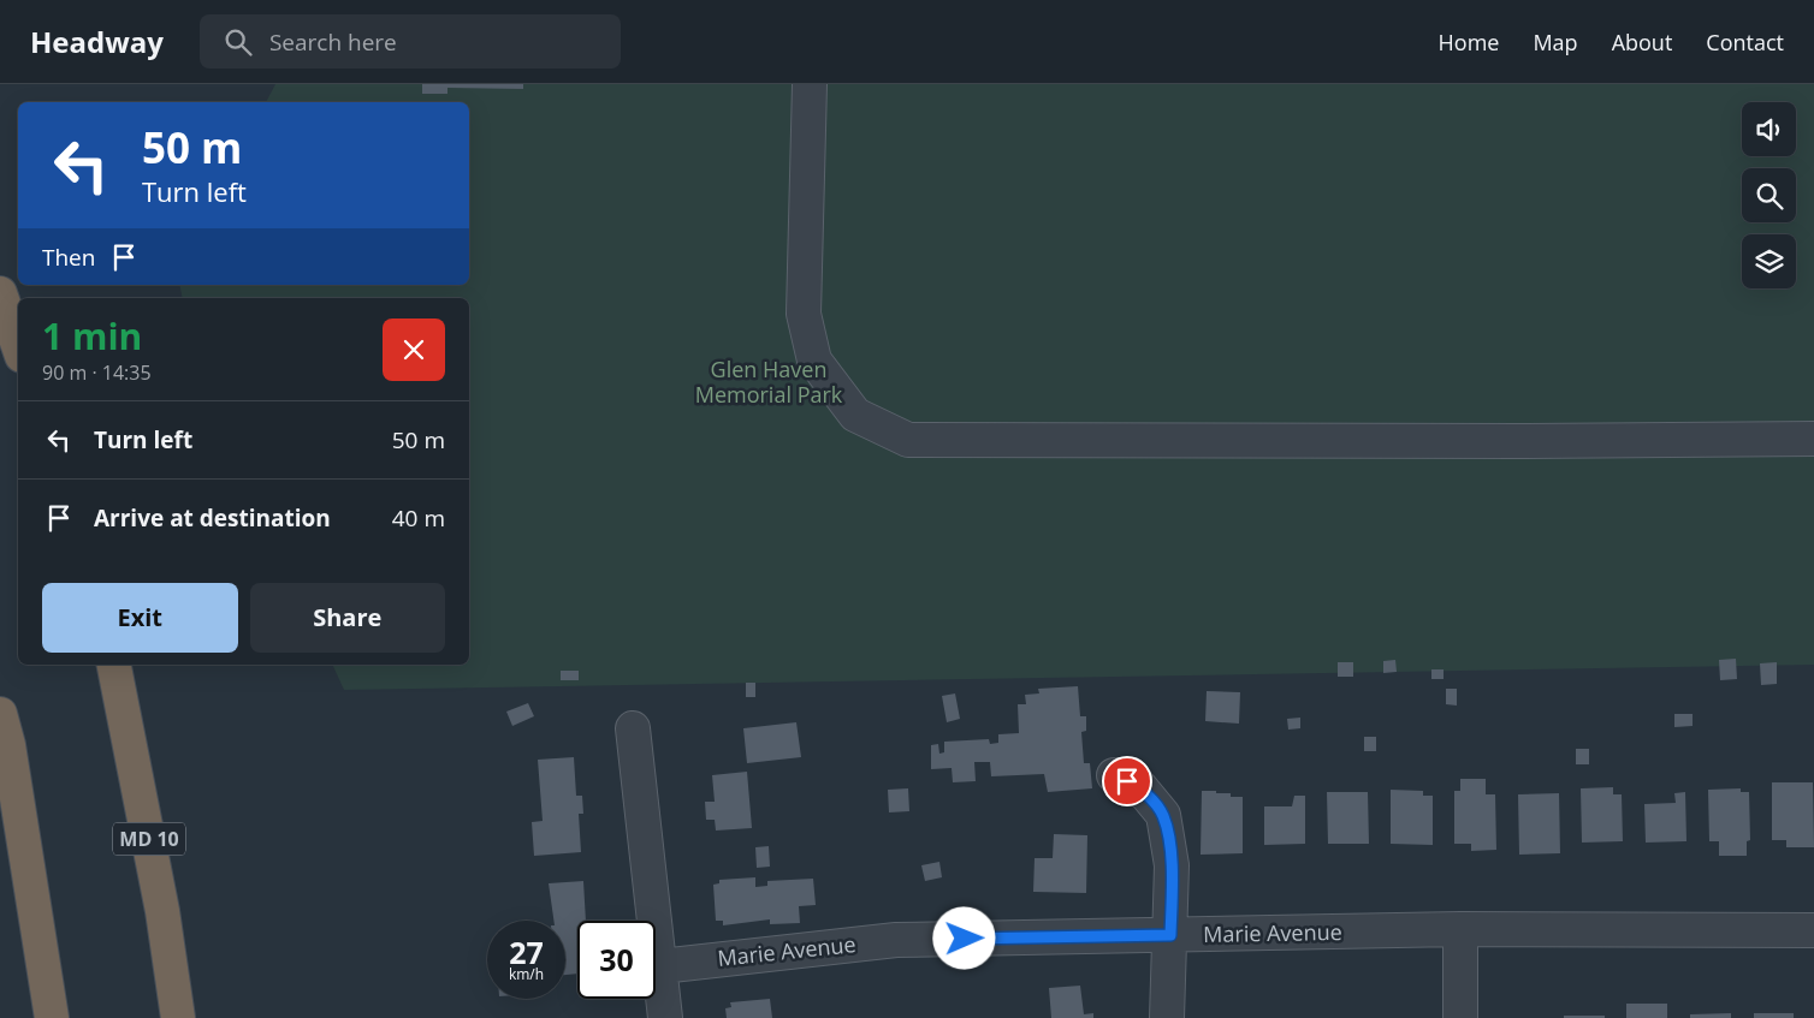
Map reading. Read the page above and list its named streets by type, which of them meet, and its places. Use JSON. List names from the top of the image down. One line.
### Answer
{"streets":{"highway":["MD 10"],"street":["Marie Avenue"]},"parks":["Glen Haven Memorial Park"],"page":{"header":"Headway","search":"Search here","nav":["Home","Map","About","Contact"],"turn":["50 m","Turn left"],"then":"Then","heading":["1 min","90 m · 14:35"],"list":[{"name":"Turn left","value":"50 m"},{"name":"Arrive at destination","value":"40 m"}],"buttons":["Exit","Share"],"speed":"27 km/h","limit":"30"}}
